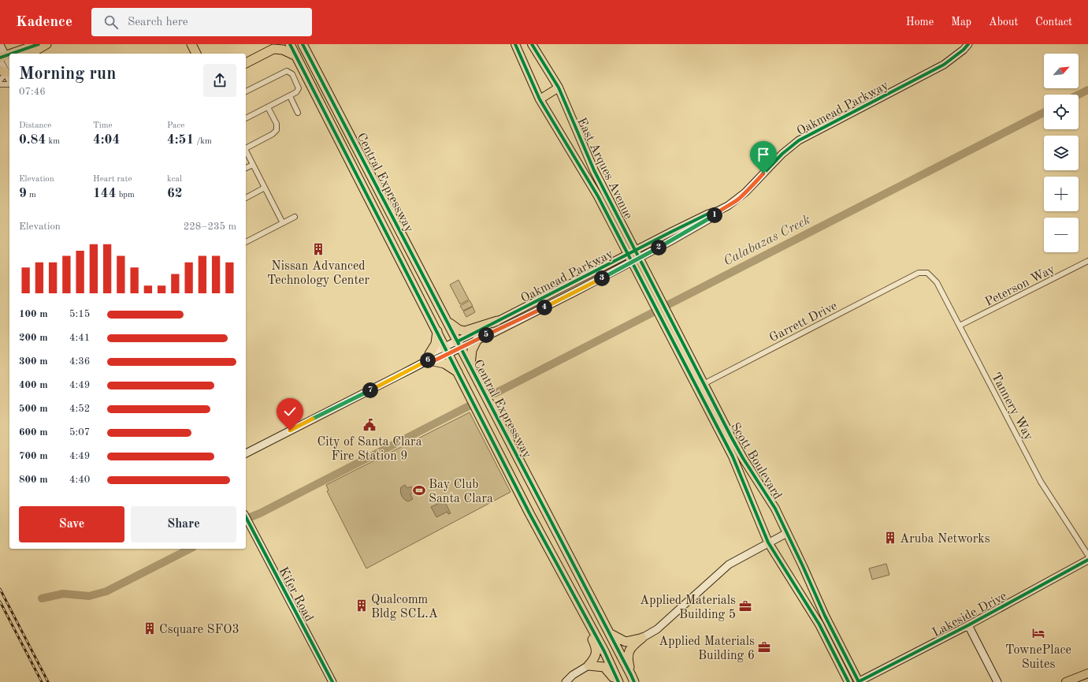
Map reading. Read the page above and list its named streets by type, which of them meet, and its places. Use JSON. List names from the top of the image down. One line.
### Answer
{"streets":{"highway":["Central Expressway"],"main road":["Oakmead Parkway","East Arques Avenue","Scott Boulevard","Kifer Road","Lakeside Drive"],"street":["Peterson Way","Garrett Drive","Tannery Way"]},"crossings":[["Oakmead Parkway","East Arques Avenue"],["Oakmead Parkway","Central Expressway"],["East Arques Avenue","Scott Boulevard"],["Peterson Way","Tannery Way"],["Garrett Drive","Tannery Way"],["Garrett Drive","Scott Boulevard"],["Scott Boulevard","Lakeside Drive"]],"water":["Calabazas Creek"],"places":{"building":["Nissan Advanced Technology Center","Aruba Networks","Qualcomm Bldg SCL.A","Csquare SFO3"],"public building":["City of Santa Clara Fire Station 9"],"sports":["Bay Club Santa Clara"],"office":["Applied Materials Building 5","Applied Materials Building 6"],"hotel":["TownePlace Suites"]},"north":"top right","page":{"header":"Kadence","search":"Search here","nav":["Home","Map","About","Contact"],"map_buttons":["+","−"],"heading":["Morning run","07:46"],"stats":[["Distance","0.84 km"],["Time","4:04"],["Pace","4:51 /km"],["Elevation","9 m"],["Heart rate","144 bpm"],["kcal","62"]],"pins":["1","2","3","4","5","6","7"],"chart":["Elevation","228–235 m"],"list":[{"name":"100 m","note":"5:15"},{"name":"200 m","note":"4:41"},{"name":"300 m","note":"4:36"},{"name":"400 m","note":"4:49"},{"name":"500 m","note":"4:52"},{"name":"600 m","note":"5:07"},{"name":"700 m","note":"4:49"},{"name":"800 m","note":"4:40"}],"buttons":["Save","Share"]}}
